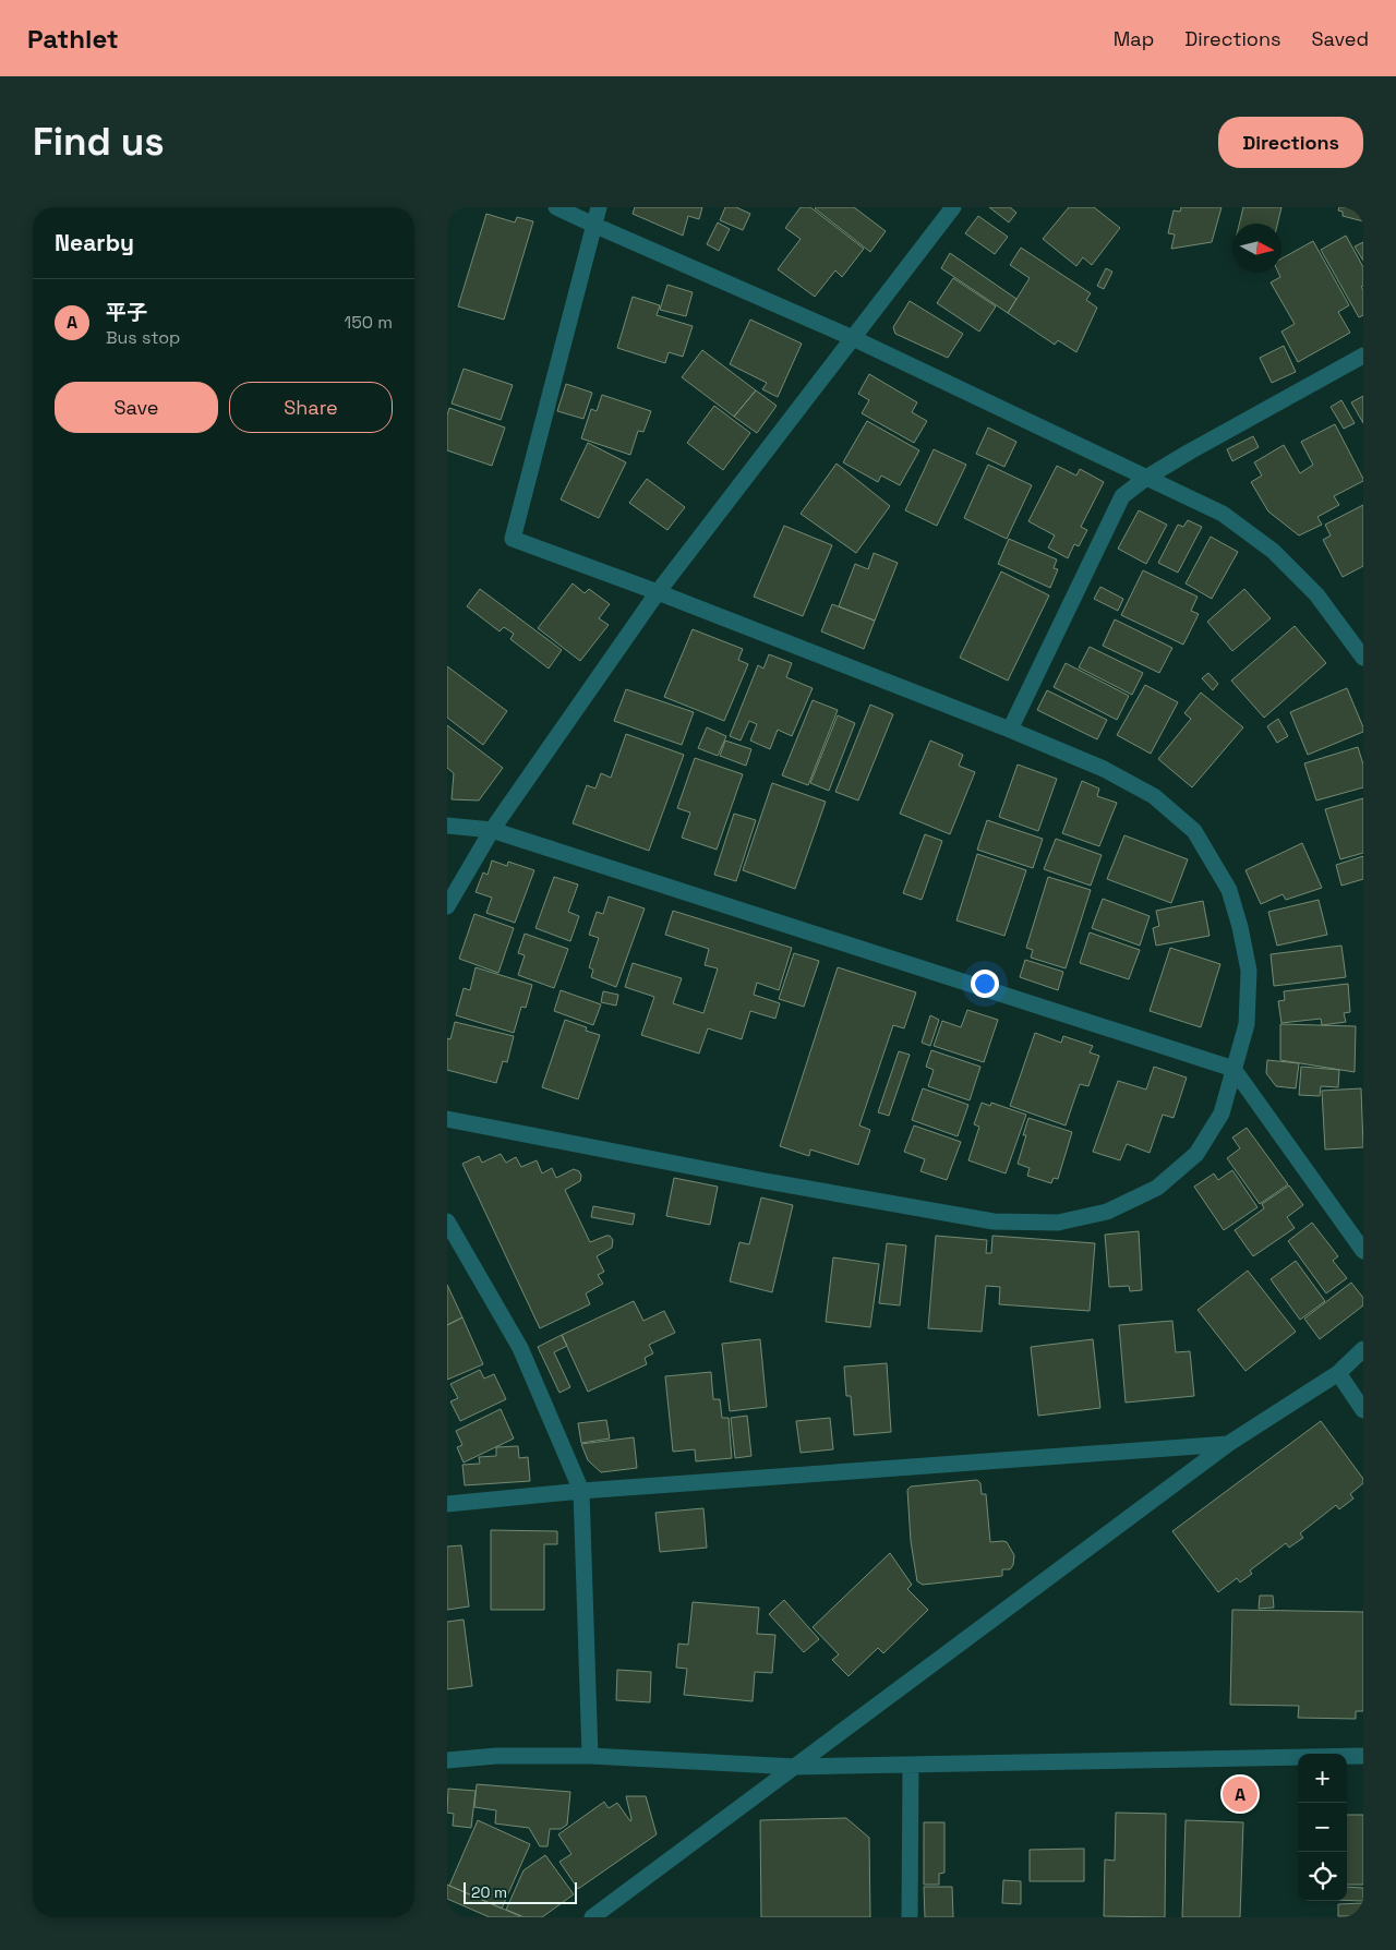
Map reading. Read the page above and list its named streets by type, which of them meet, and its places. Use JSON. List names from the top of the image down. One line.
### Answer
{"scale_bar":"20 m","north":"right","page":{"header":"Pathlet","nav":["Map","Directions","Saved"],"buttons":["Directions",["Save","Share"]],"title":"Find us","heading":"Nearby","list":[{"mark":"A","name":"平子","note":"Bus stop","value":"150 m"}],"map_buttons":["+","−"],"pins":"A","scale":"20 m"}}
